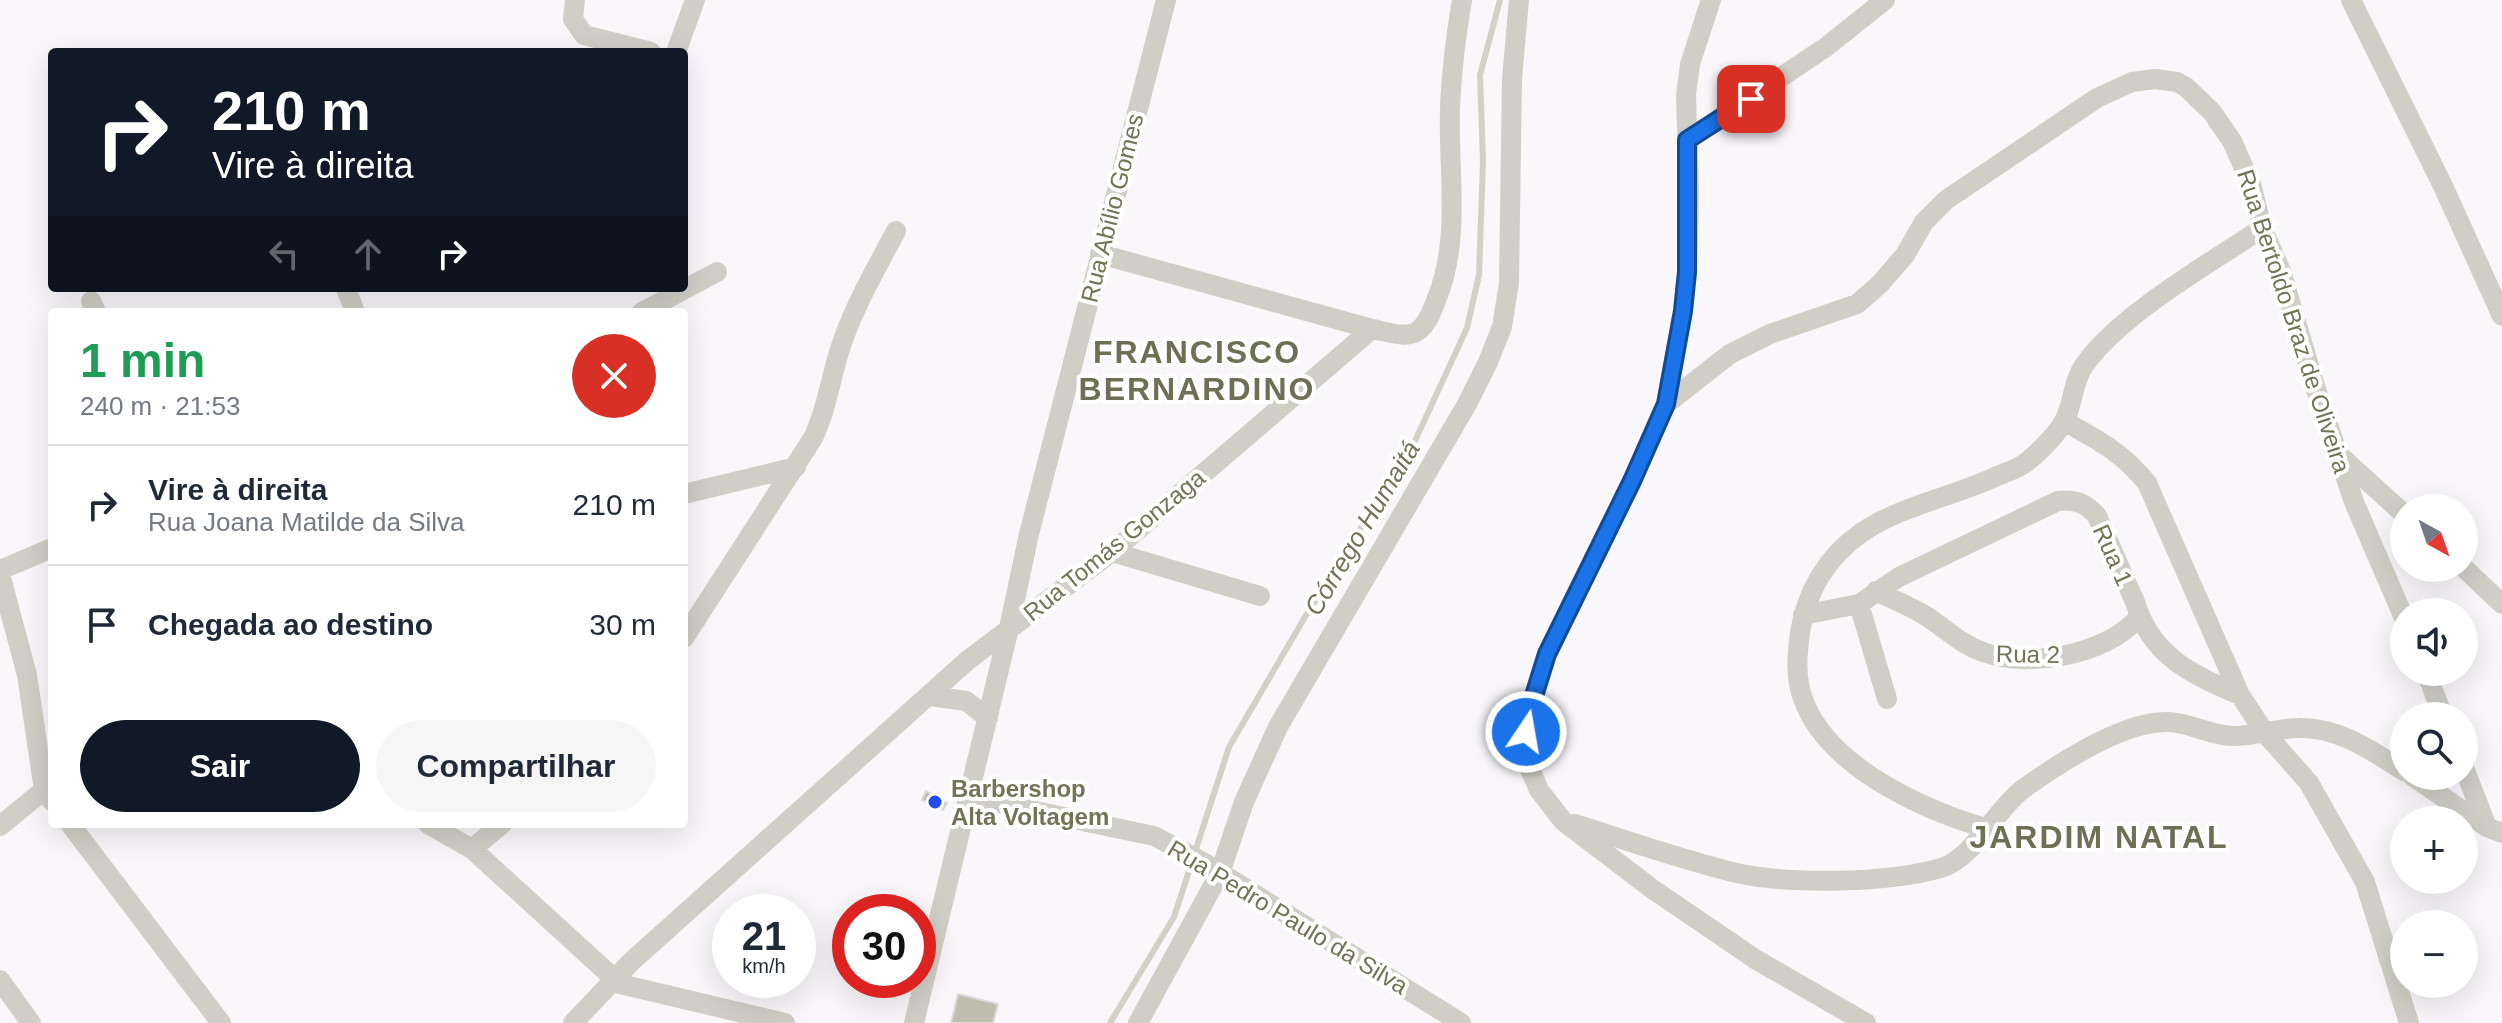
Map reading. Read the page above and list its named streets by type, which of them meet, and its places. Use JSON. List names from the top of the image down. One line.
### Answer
{"streets":{"street":["Rua Abílio Gomes","Rua Bertoldo Braz de Oliveira","Rua Tomás Gonzaga","Rua 1","Rua 2","Rua Pedro Paulo da Silva"]},"crossings":[["Rua Abílio Gomes","Rua Tomás Gonzaga"],["Rua Abílio Gomes","Rua Pedro Paulo da Silva"],["Rua 1","Rua 2"]],"districts":["FRANCISCO BERNARDINO","JARDIM NATAL"],"water":["Córrego Humaitá"],"places":["Barbershop Alta Voltagem"],"north":"bottom right","page":{"turn":["210 m","Vire à direita"],"heading":["1 min","240 m · 21:53"],"list":[{"name":"Vire à direita","note":"Rua Joana Matilde da Silva","value":"210 m"},{"name":"Chegada ao destino","value":"30 m"}],"map_buttons":["+","−"],"buttons":["Sair","Compartilhar"],"speed":"21 km/h","limit":"30"}}
